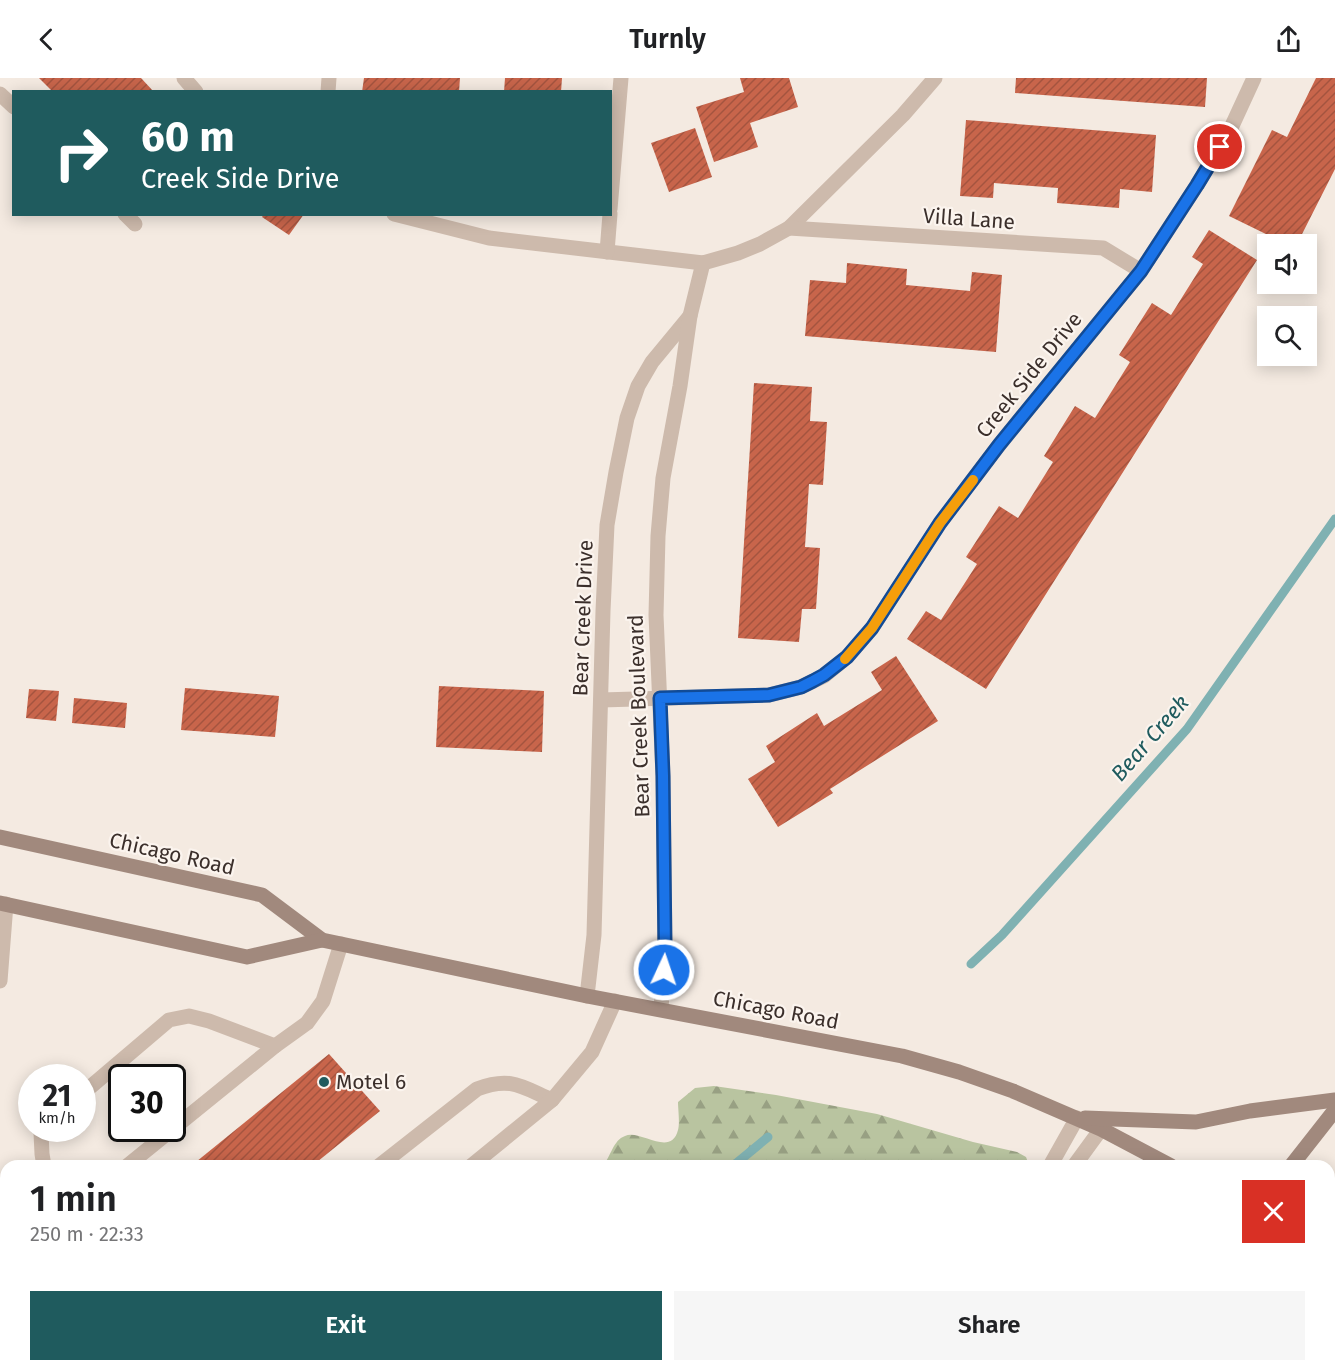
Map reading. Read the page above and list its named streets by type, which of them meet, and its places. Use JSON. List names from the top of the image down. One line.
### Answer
{"streets":{"main road":["Chicago Road"],"street":["Villa Lane","Creek Side Drive","Bear Creek Drive","Bear Creek Boulevard"]},"crossings":[["Villa Lane","Creek Side Drive"],["Creek Side Drive","Bear Creek Drive"],["Creek Side Drive","Bear Creek Boulevard"],["Bear Creek Drive","Bear Creek Boulevard"],["Bear Creek Drive","Chicago Road"],["Bear Creek Boulevard","Chicago Road"]],"water":["Bear Creek"],"places":["Motel 6"],"page":{"header":"Turnly","turn":["60 m","Creek Side Drive"],"speed":"21 km/h","limit":"30","heading":["1 min","250 m · 22:33"],"buttons":["Exit","Share"]}}
